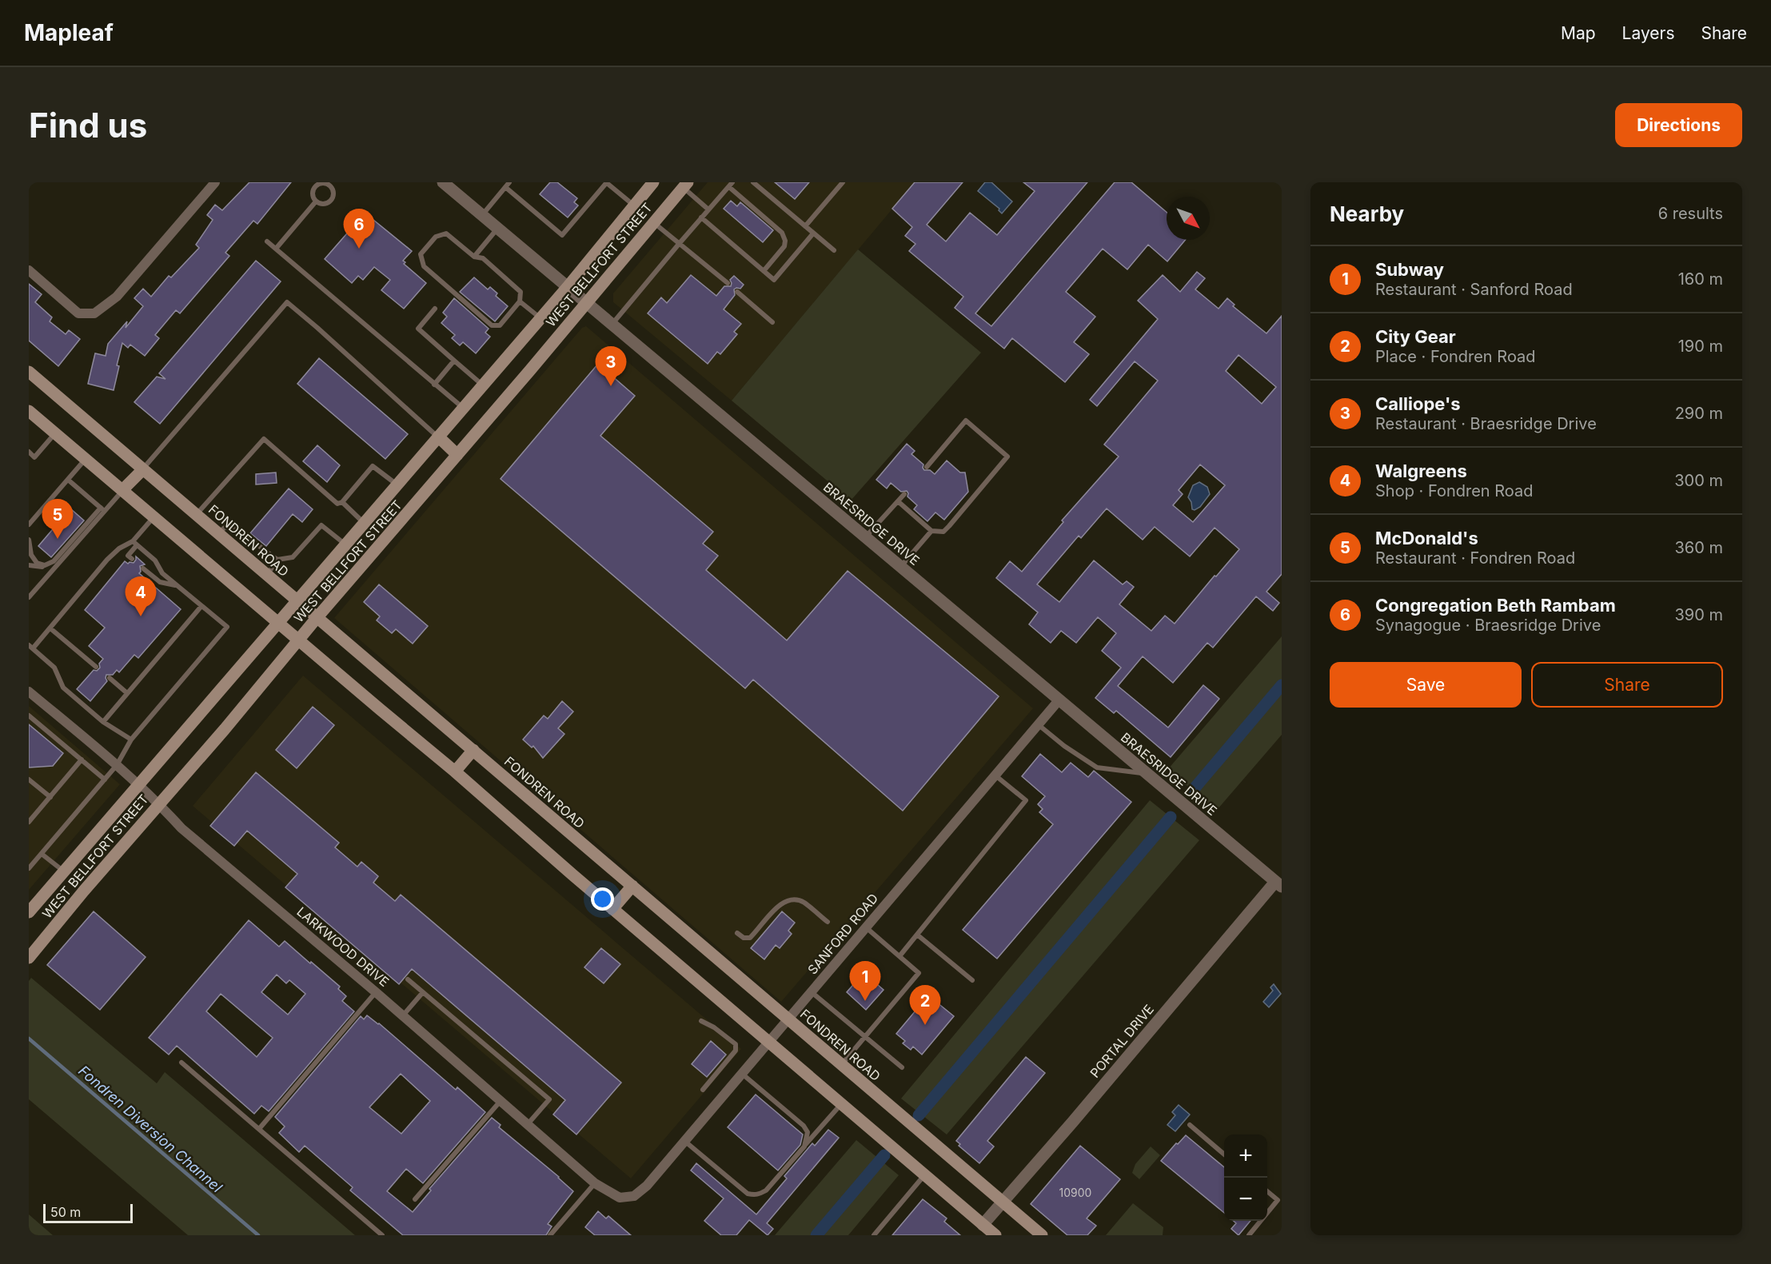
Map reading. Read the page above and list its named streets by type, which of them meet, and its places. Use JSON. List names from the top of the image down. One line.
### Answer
{"streets":{"main road":["WEST BELLFORT STREET","FONDREN ROAD"],"street":["BRAESRIDGE DRIVE","SANFORD ROAD","LARKWOOD DRIVE","PORTAL DRIVE"]},"crossings":[["WEST BELLFORT STREET","BRAESRIDGE DRIVE"],["WEST BELLFORT STREET","FONDREN ROAD"],["WEST BELLFORT STREET","LARKWOOD DRIVE"],["BRAESRIDGE DRIVE","SANFORD ROAD"],["BRAESRIDGE DRIVE","PORTAL DRIVE"],["FONDREN ROAD","SANFORD ROAD"],["FONDREN ROAD","PORTAL DRIVE"],["SANFORD ROAD","LARKWOOD DRIVE"]],"water":["Fondren Diversion Channel"],"house_numbers":["10900"],"scale_bar":"50 m","north":"bottom right","page":{"header":"Mapleaf","nav":["Map","Layers","Share"],"buttons":["Directions",["Save","Share"]],"title":"Find us","heading":["Nearby","6 results"],"pins":["6","3","5","4","1","2"],"list":[{"mark":"1","name":"Subway","note":"Restaurant · Sanford Road","value":"160 m"},{"mark":"2","name":"City Gear","note":"Place · Fondren Road","value":"190 m"},{"mark":"3","name":"Calliope's","note":"Restaurant · Braesridge Drive","value":"290 m"},{"mark":"4","name":"Walgreens","note":"Shop · Fondren Road","value":"300 m"},{"mark":"5","name":"McDonald's","note":"Restaurant · Fondren Road","value":"360 m"},{"mark":"6","name":"Congregation Beth Rambam","note":"Synagogue · Braesridge Drive","value":"390 m"}],"map_buttons":["+","−"],"scale":"50 m"}}
